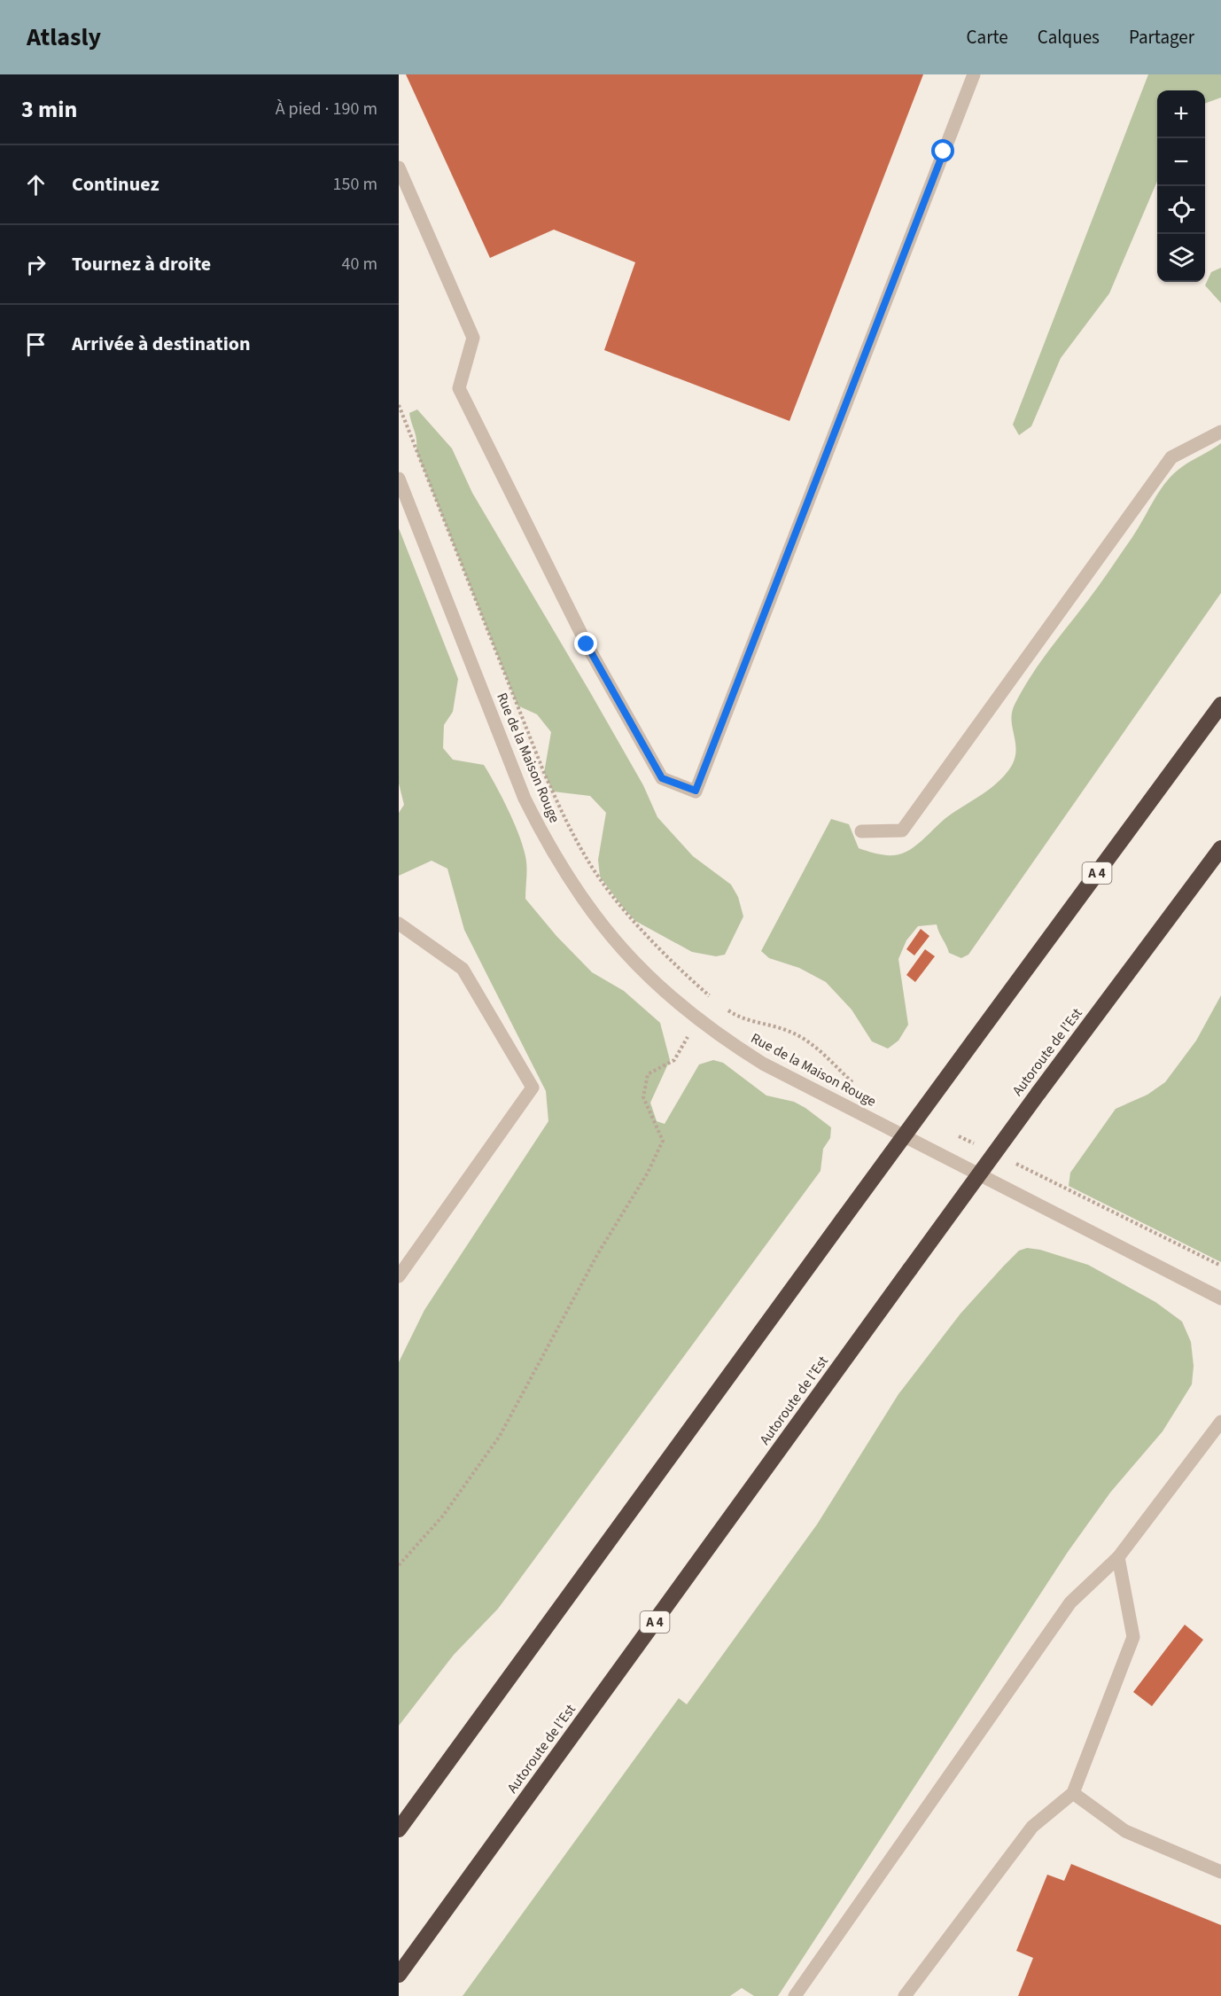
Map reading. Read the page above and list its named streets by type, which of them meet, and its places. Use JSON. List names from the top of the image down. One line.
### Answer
{"streets":{"highway":["A 4","Autoroute de l’Est"],"street":["Rue de la Maison Rouge"]},"page":{"header":"Atlasly","nav":["Carte","Calques","Partager"],"heading":["3 min","À pied · 190 m"],"map_buttons":["+","−"],"list":[["Continuez","150 m"],["Tournez à droite","40 m"],"Arrivée à destination"]}}
